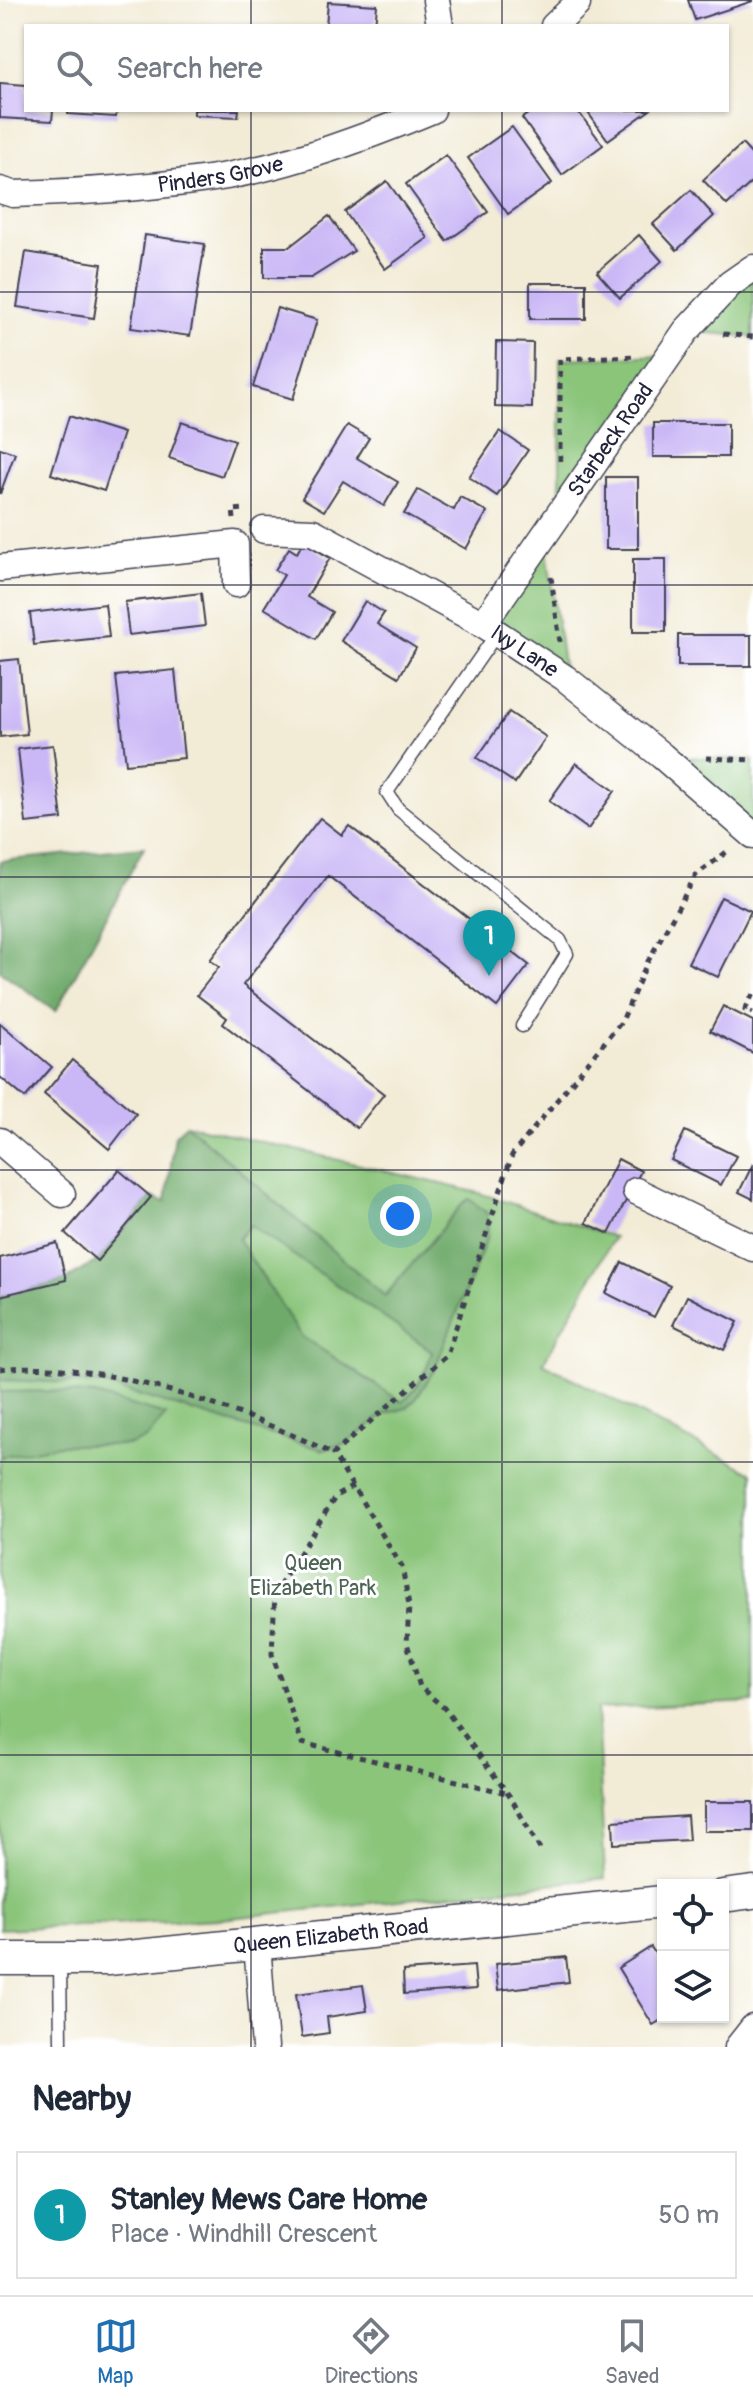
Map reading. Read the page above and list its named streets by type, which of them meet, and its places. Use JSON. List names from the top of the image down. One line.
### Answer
{"streets":{"street":["Pinders Grove","Starbeck Road","Ivy Lane","Queen Elizabeth Road"]},"crossings":[["Starbeck Road","Ivy Lane"]],"parks":["Queen Elizabeth Park"],"page":{"search":"Search here","pins":"1","heading":"Nearby","list":[{"mark":"1","name":"Stanley Mews Care Home","note":"Place · Windhill Crescent","value":"50 m"}],"nav":["Map","Directions","Saved"]}}
